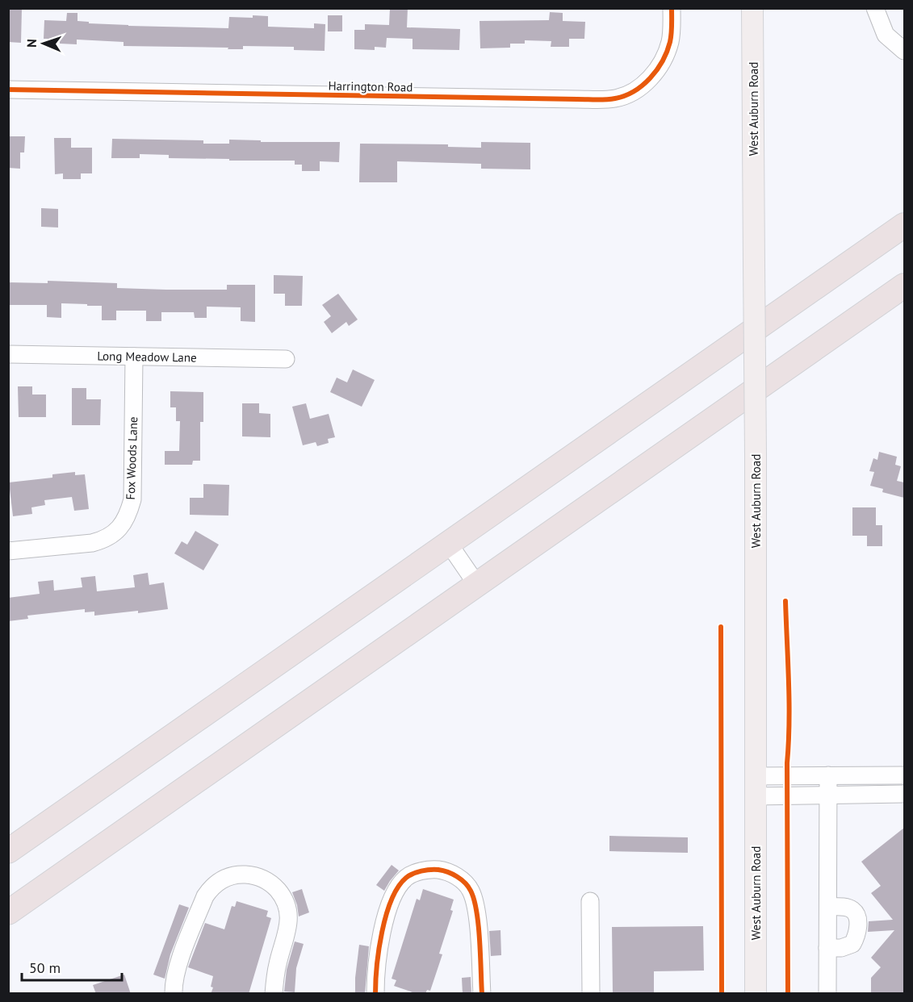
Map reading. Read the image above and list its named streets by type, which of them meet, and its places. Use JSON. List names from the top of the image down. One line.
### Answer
{"streets":{"main road":["West Auburn Road"],"street":["Harrington Road","Long Meadow Lane","Fox Woods Lane"]},"crossings":[["Long Meadow Lane","Fox Woods Lane"]],"scale_bar":"50 m","north":"left"}
